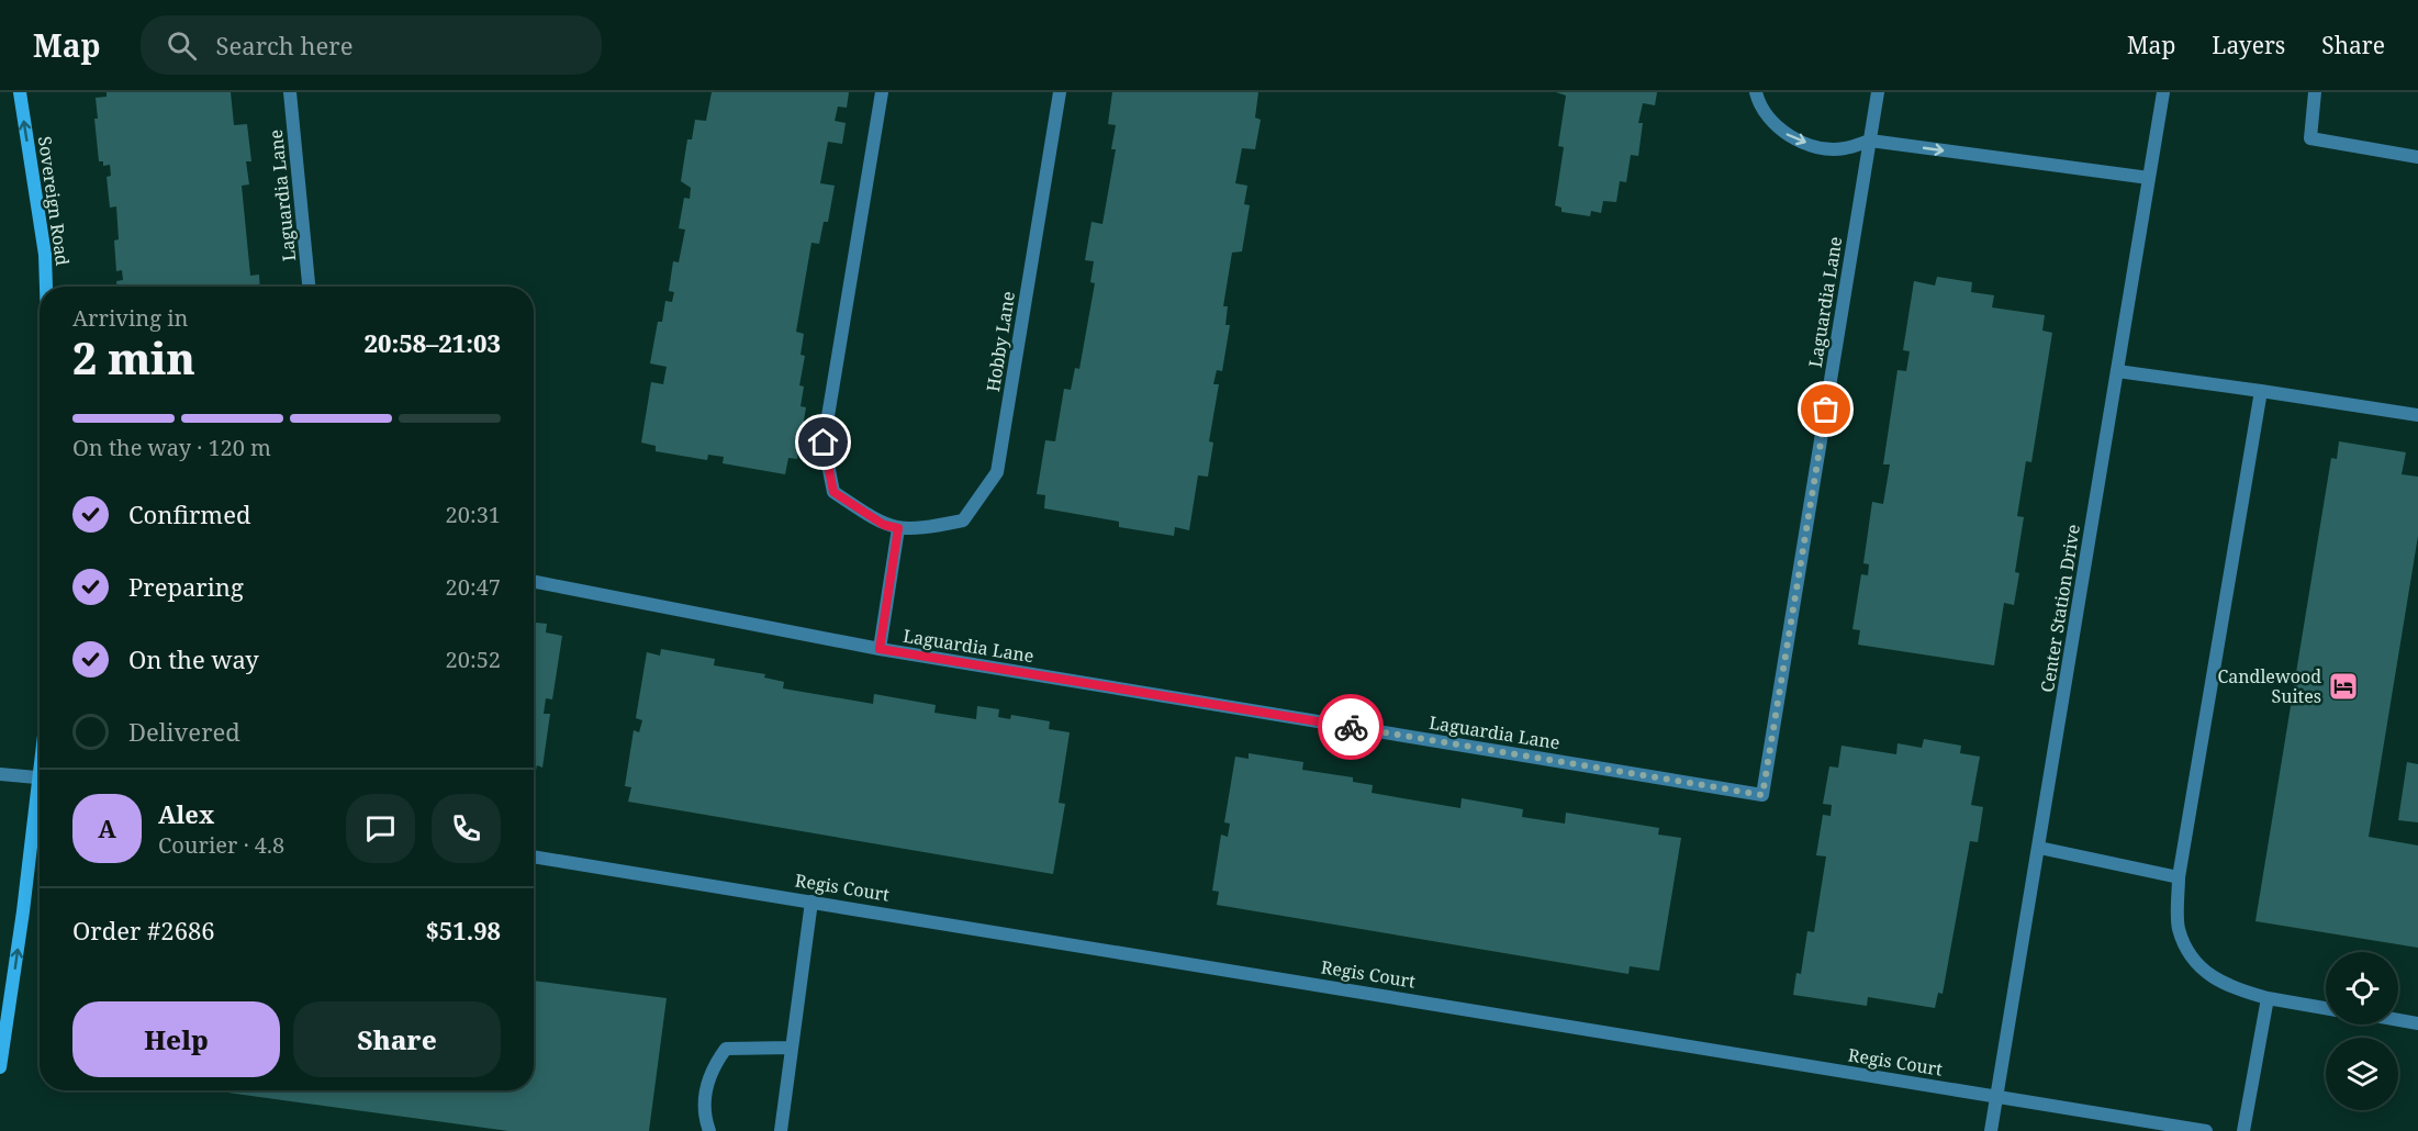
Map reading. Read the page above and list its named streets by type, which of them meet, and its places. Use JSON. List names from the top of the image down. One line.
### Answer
{"streets":{"street":["Laguardia Lane","Sovereign Road","Hobby Lane","Center Station Drive","Regis Court"]},"crossings":[["Center Station Drive","Regis Court"]],"one_way":["Sovereign Road"],"places":{"hotel":["Candlewood Suites"]},"page":{"header":"Map","search":"Search here","nav":["Map","Layers","Share"],"heading":["2 min","Arriving in","20:58–21:03"],"panel":["Alex","Courier · 4.8","Order #2686","$51.98"],"bar":"On the way · 120 m","list":[["Confirmed","20:31"],["Preparing","20:47"],["On the way","20:52"],"Delivered"],"round":"A","buttons":["Help","Share"]}}
